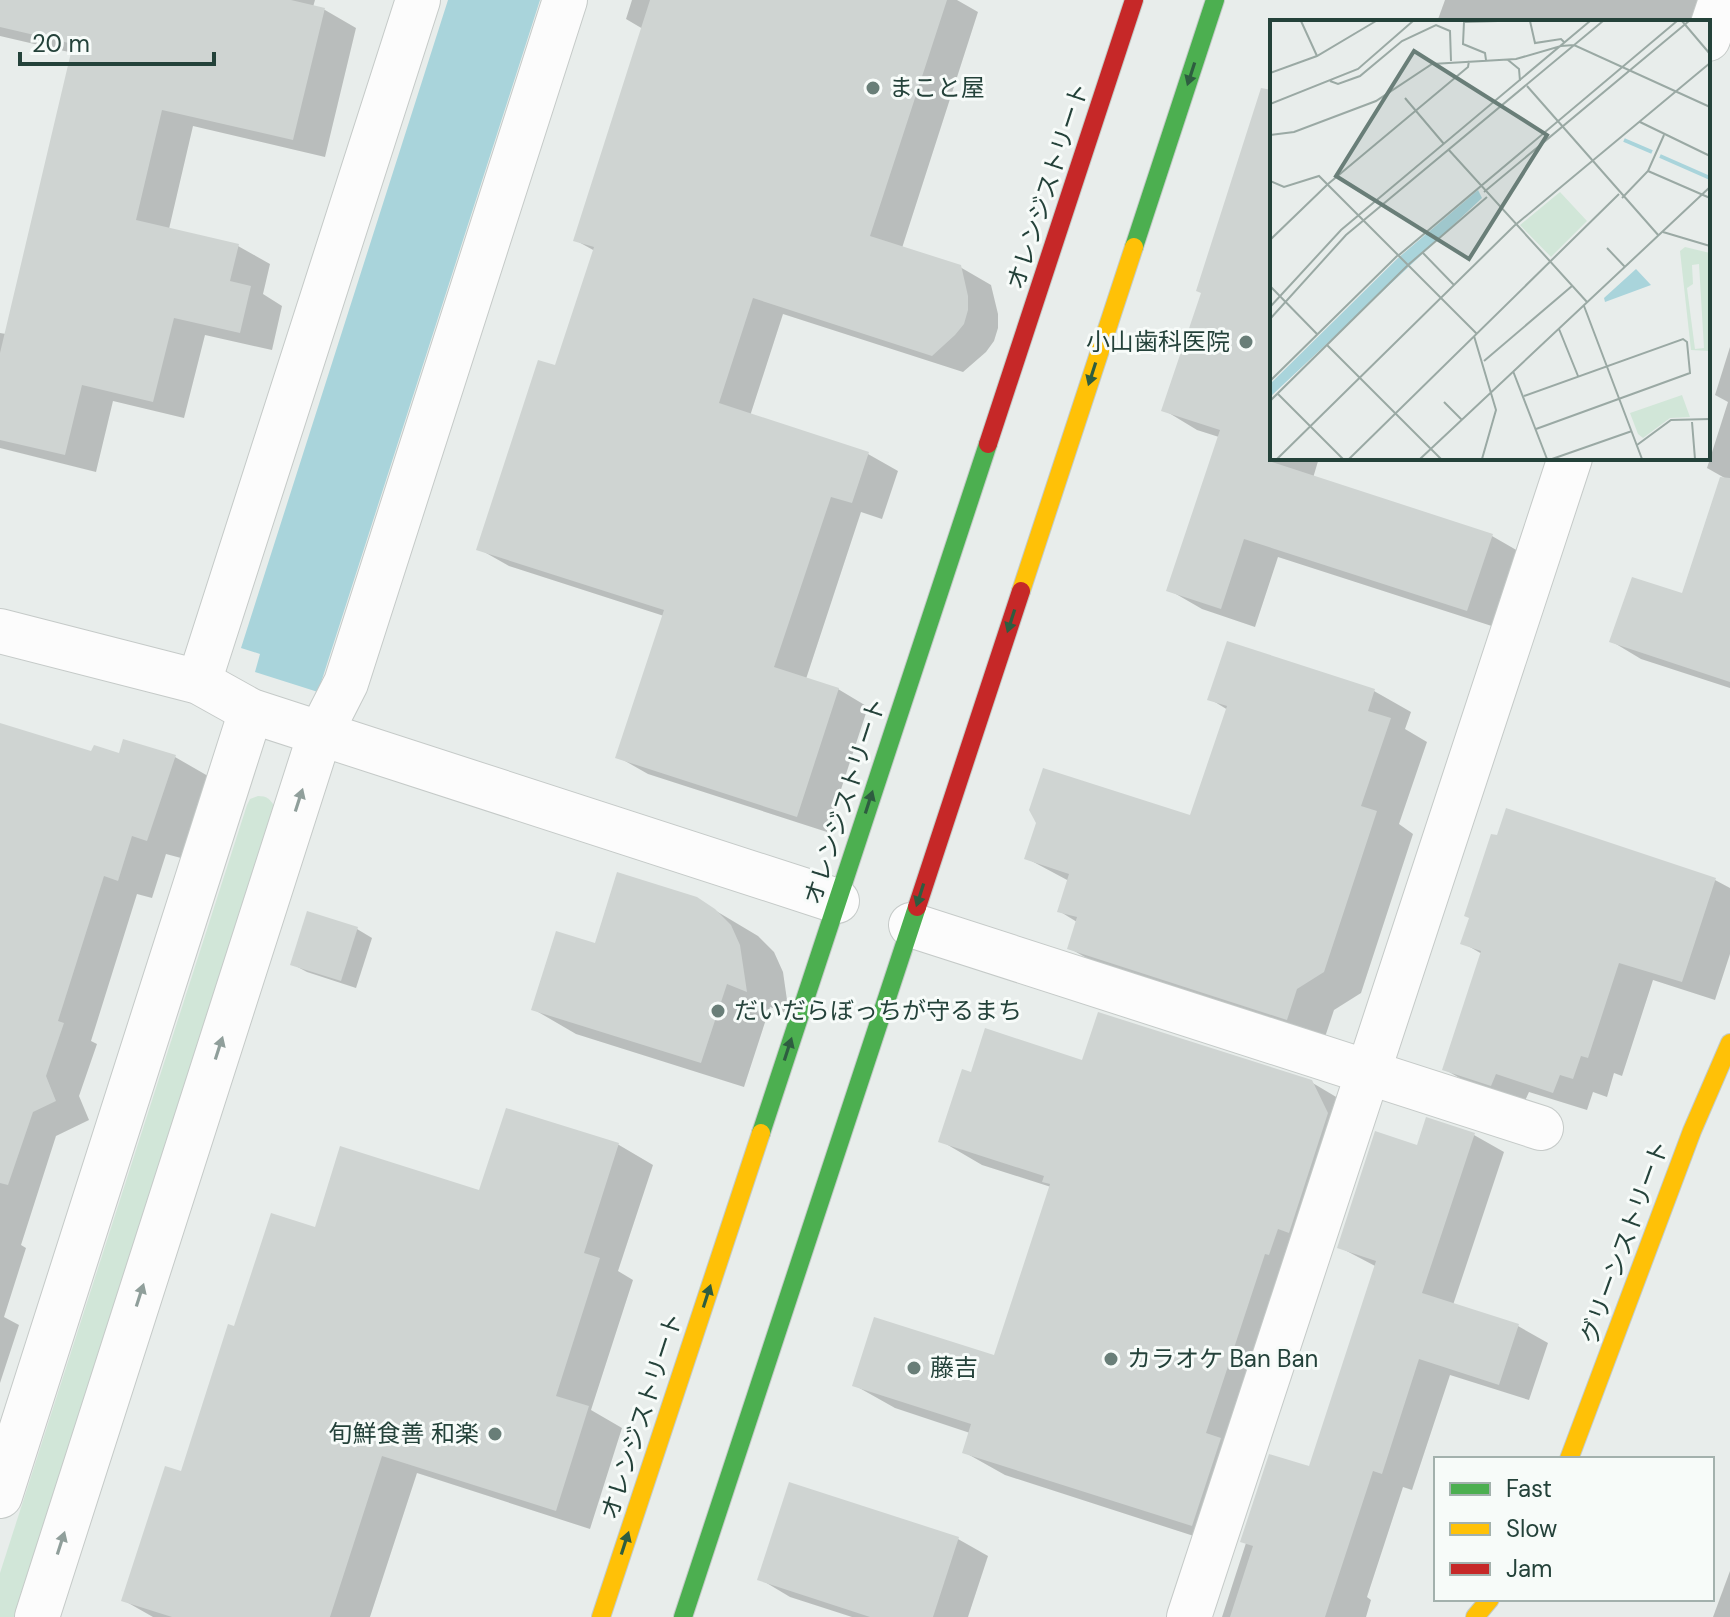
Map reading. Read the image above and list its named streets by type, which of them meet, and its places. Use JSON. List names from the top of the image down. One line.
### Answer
{"streets":{"street":["オレンジストリート","グリーンストリート"]},"places":["まこと屋","小山歯科医院","だいだらぼっちが守るまち","カラオケ Ban Ban","藤吉","旬鮮食善 和楽"],"legend":["Fast","Slow","Jam"],"scale_bar":"20 m"}
